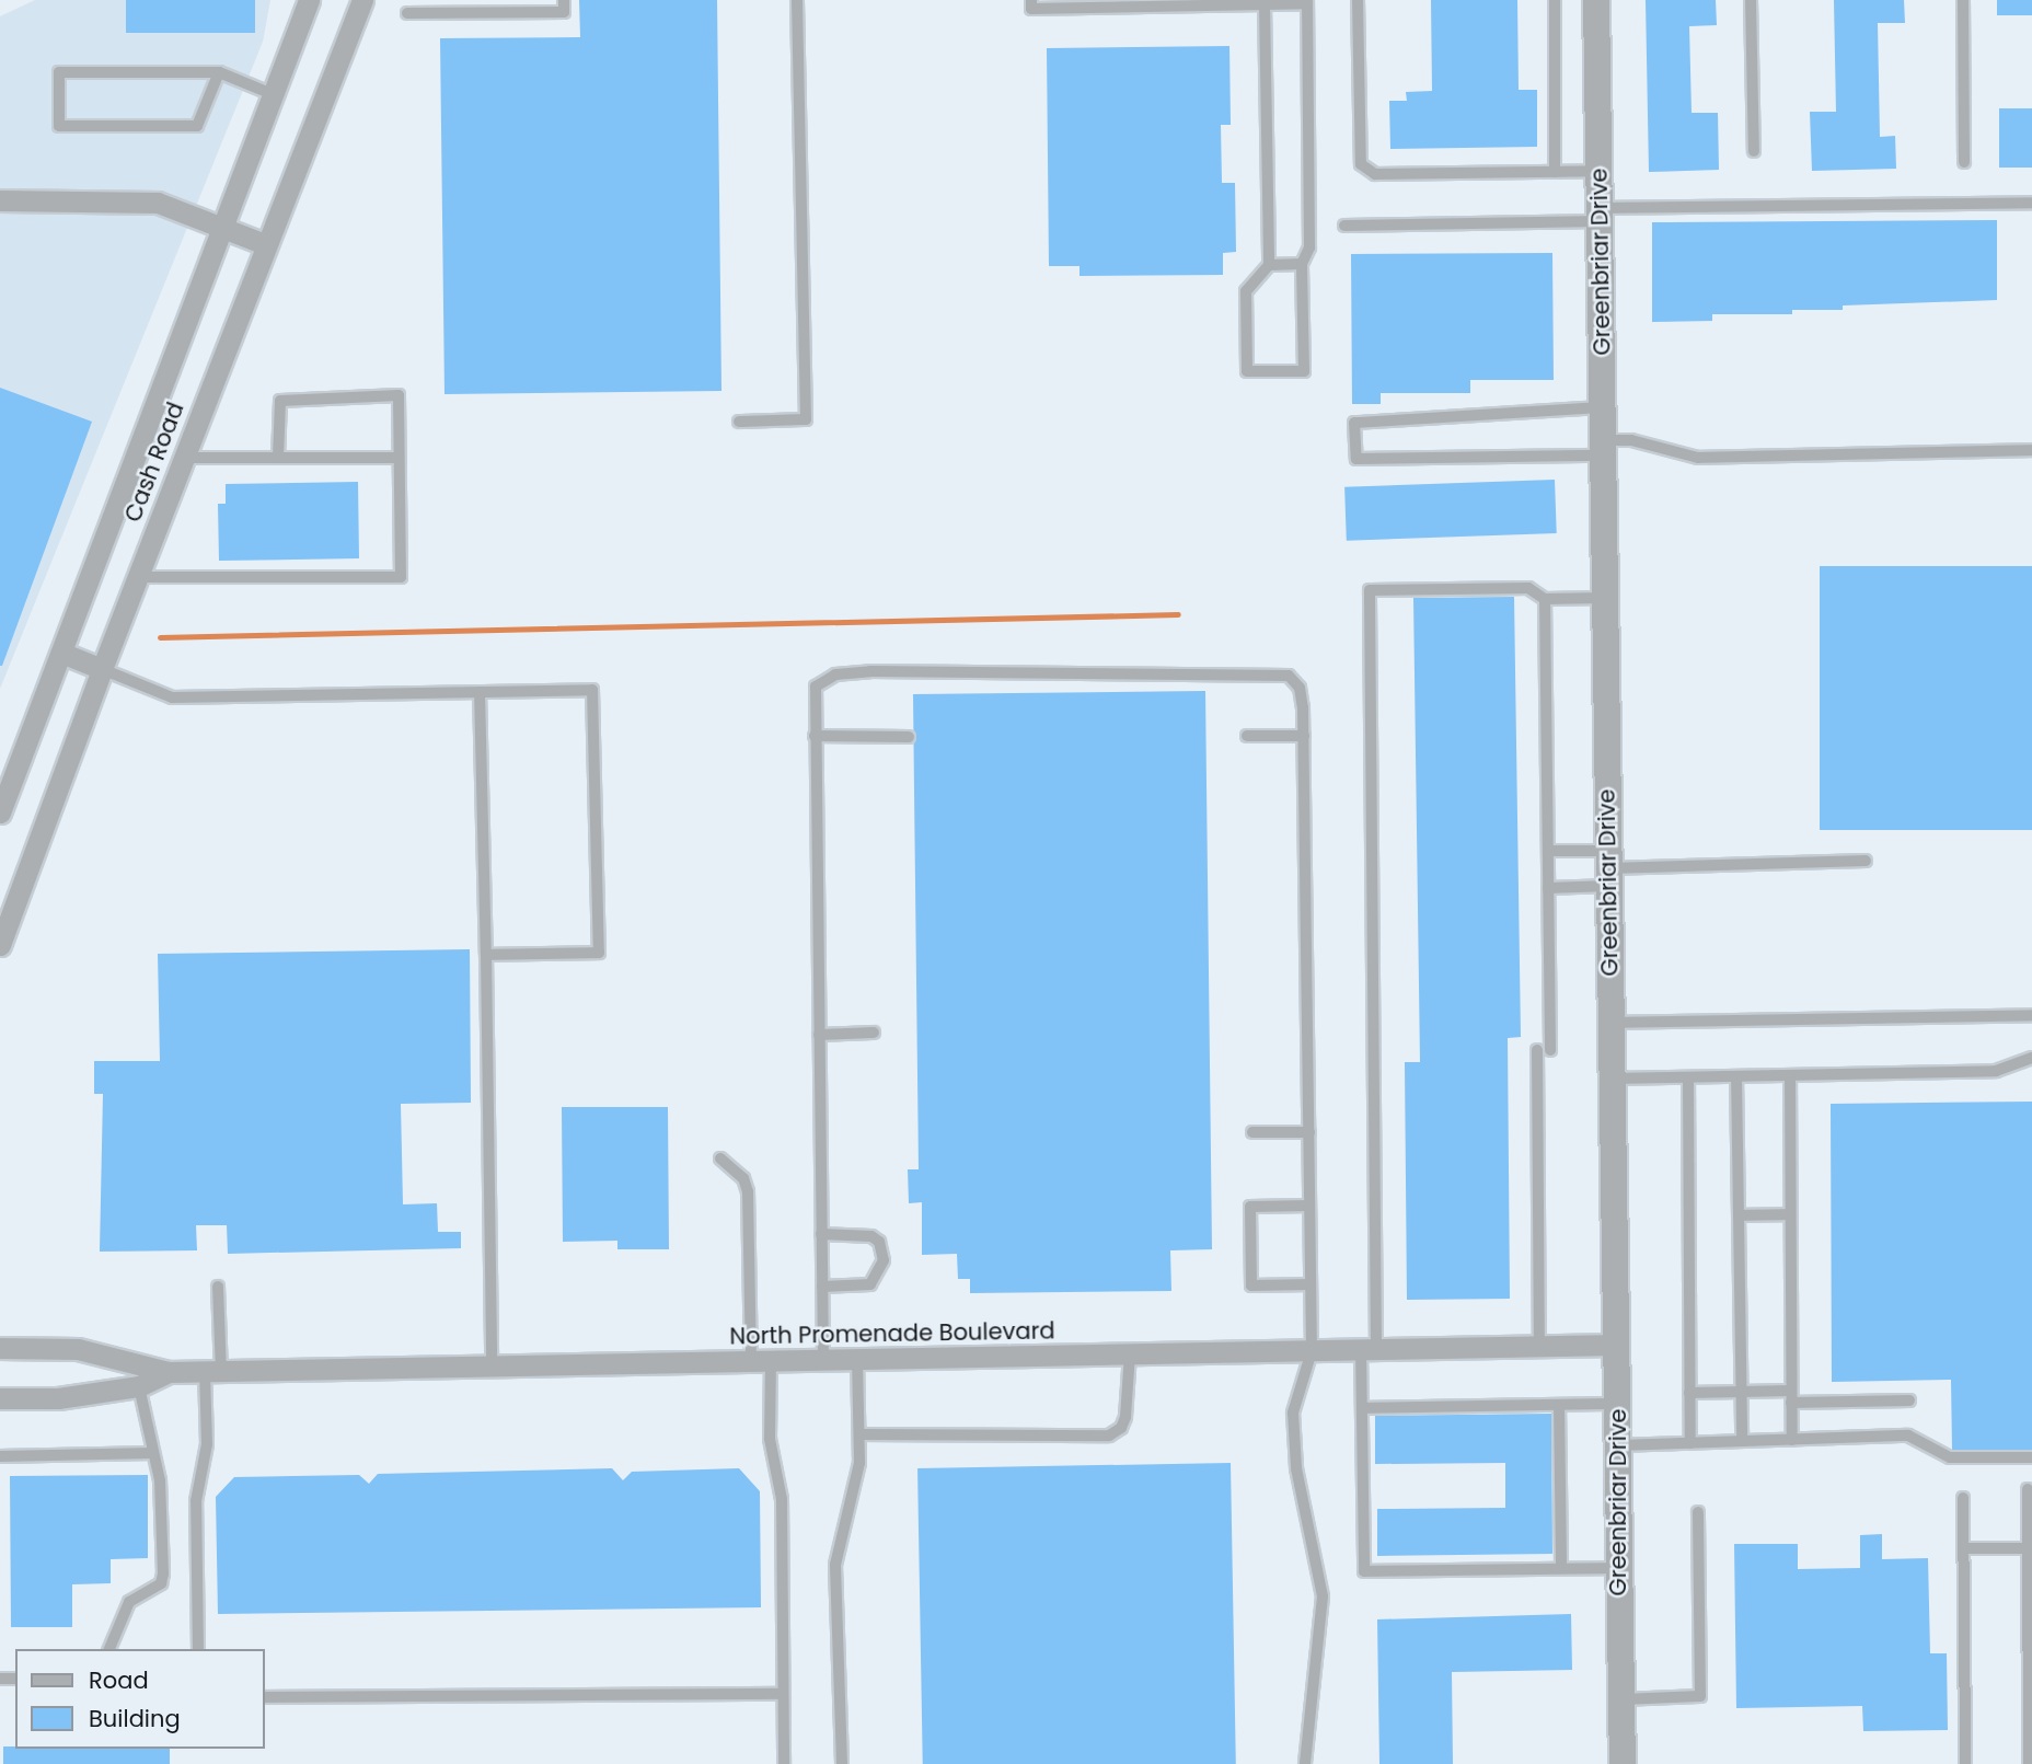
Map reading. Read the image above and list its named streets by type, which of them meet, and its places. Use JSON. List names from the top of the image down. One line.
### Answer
{"streets":{"street":["Greenbriar Drive","Cash Road","North Promenade Boulevard"]},"crossings":[["Greenbriar Drive","North Promenade Boulevard"]],"legend":["Road","Building"]}
